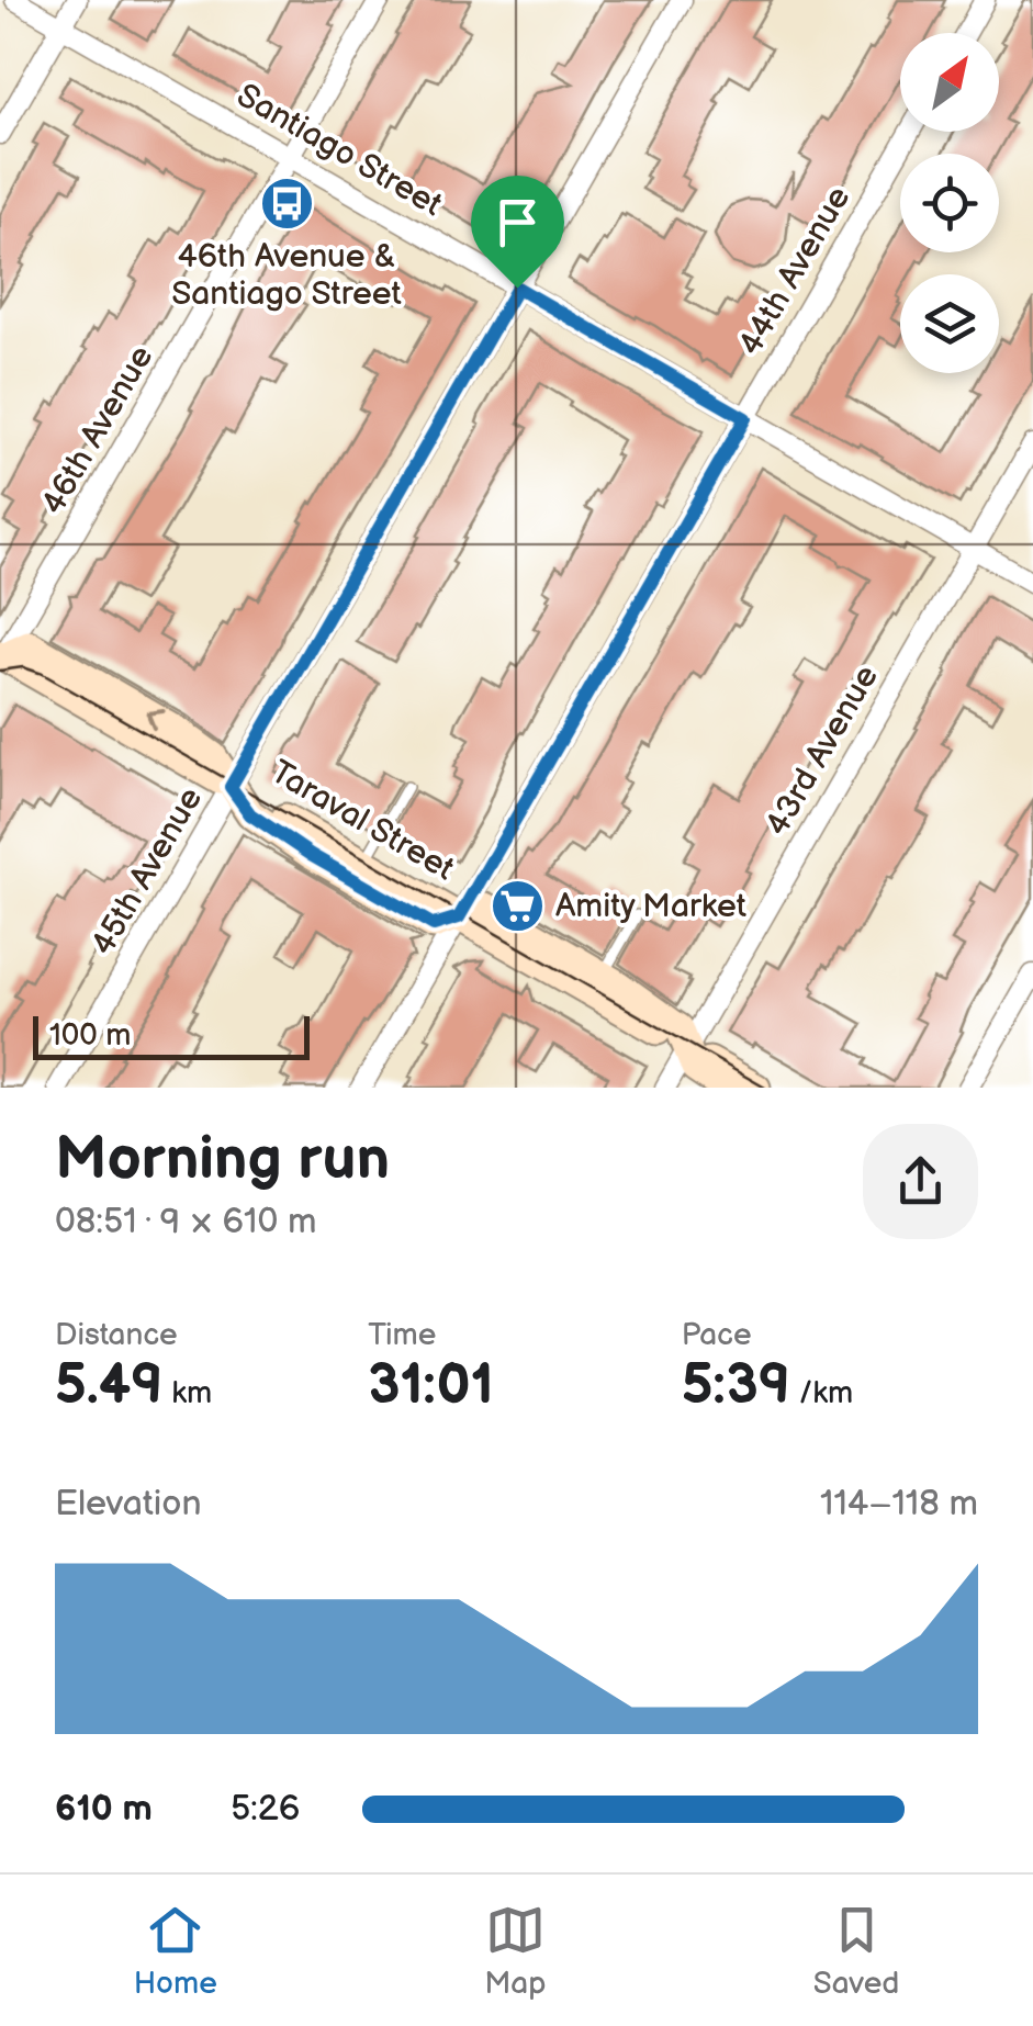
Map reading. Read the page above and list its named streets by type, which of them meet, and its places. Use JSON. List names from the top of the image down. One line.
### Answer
{"streets":{"street":["Santiago Street","44th Avenue","46th Avenue","43rd Avenue","Taraval Street","45th Avenue"]},"crossings":[["Santiago Street","44th Avenue"],["Santiago Street","46th Avenue"],["Santiago Street","43rd Avenue"],["Santiago Street","45th Avenue"],["44th Avenue","Taraval Street"],["46th Avenue","Taraval Street"],["43rd Avenue","Taraval Street"],["Taraval Street","45th Avenue"]],"places":{"bus stop":["46th Avenue & Santiago Street"],"supermarket":["Amity Market"]},"scale_bar":"100 m","north":"top right","page":{"scale":"100 m","heading":["Morning run","08:51 · 9 × 610 m"],"stats":[["Distance","5.49 km"],["Time","31:01"],["Pace","5:39 /km"]],"chart":["Elevation","114–118 m"],"list":[{"name":"610 m","note":"5:26"}],"tabs":["Home","Map","Saved"]}}
